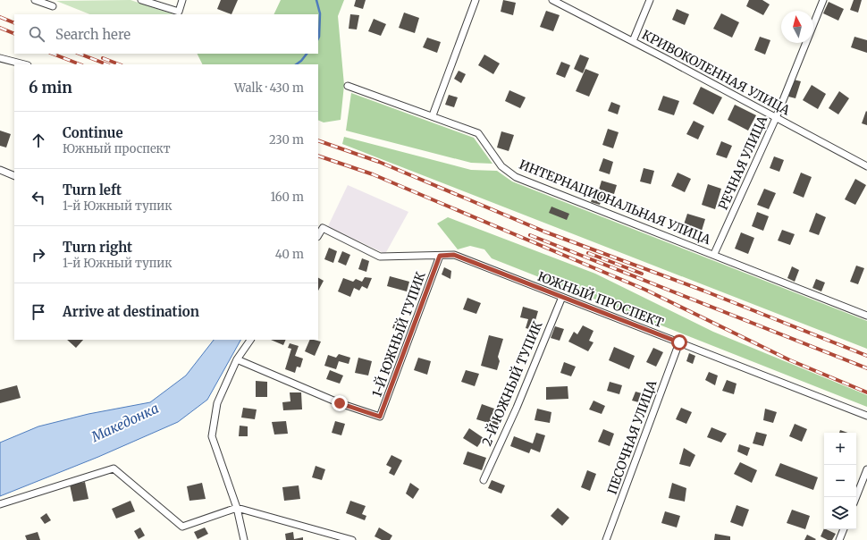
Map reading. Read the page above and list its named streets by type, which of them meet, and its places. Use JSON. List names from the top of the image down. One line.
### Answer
{"streets":{"street":["КРИВОКОЛЕННАЯ УЛИЦА","РЕЧНАЯ УЛИЦА","ИНТЕРНАЦИОНАЛЬНАЯ УЛИЦА","ЮЖНЫЙ ПРОСПЕКТ","1-Й ЮЖНЫЙ ТУПИК","2-Й ЮЖНЫЙ ТУПИК","ПЕСОЧНАЯ УЛИЦА"]},"crossings":[["КРИВОКОЛЕННАЯ УЛИЦА","РЕЧНАЯ УЛИЦА"],["РЕЧНАЯ УЛИЦА","ИНТЕРНАЦИОНАЛЬНАЯ УЛИЦА"],["ЮЖНЫЙ ПРОСПЕКТ","1-Й ЮЖНЫЙ ТУПИК"],["ЮЖНЫЙ ПРОСПЕКТ","2-Й ЮЖНЫЙ ТУПИК"],["ЮЖНЫЙ ПРОСПЕКТ","ПЕСОЧНАЯ УЛИЦА"]],"water":["Македонка"],"north":"top","page":{"search":"Search here","heading":["6 min","Walk · 430 m"],"list":[["Continue","Южный проспект","230 m"],["Turn left","1-й Южный тупик","160 m"],["Turn right","1-й Южный тупик","40 m"],"Arrive at destination"],"map_buttons":["+","−"]}}
